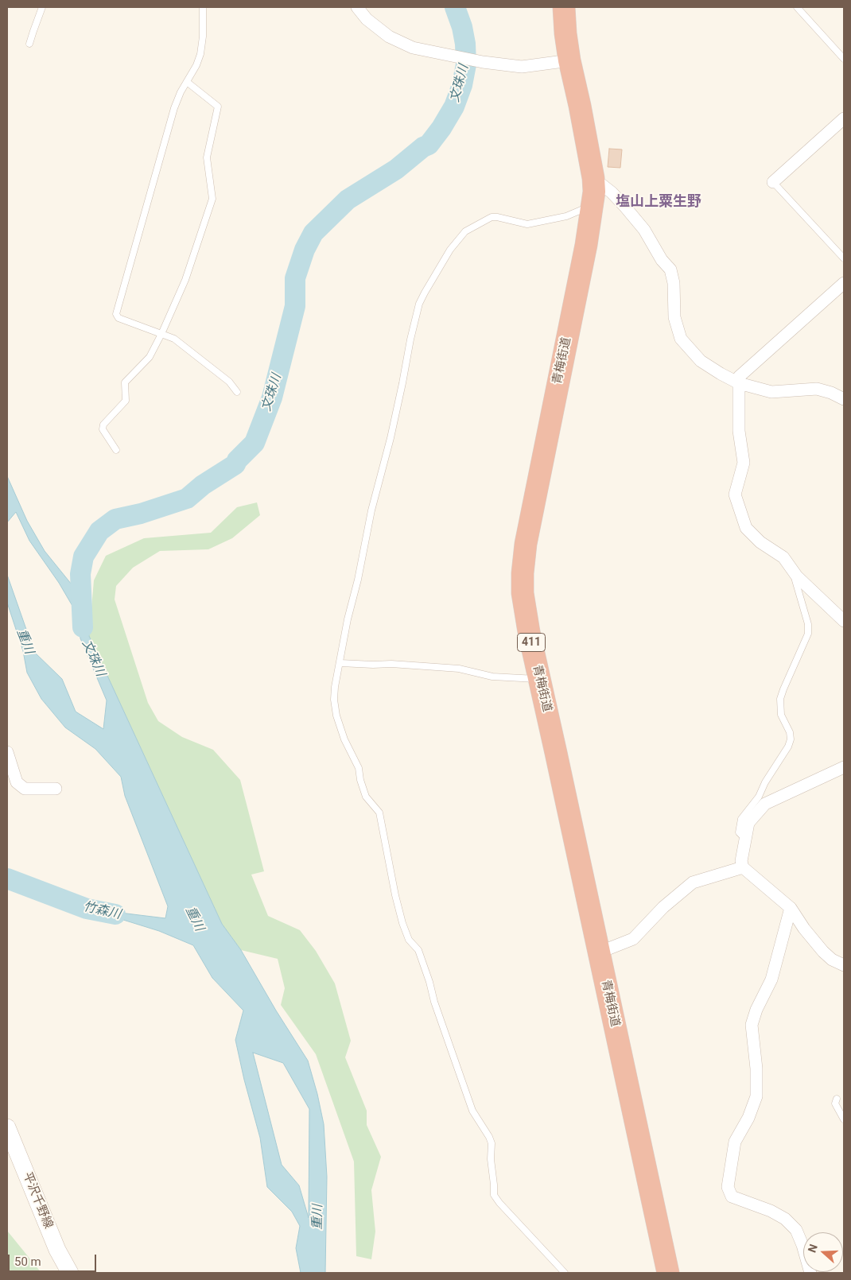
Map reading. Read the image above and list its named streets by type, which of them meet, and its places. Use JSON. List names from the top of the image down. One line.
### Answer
{"streets":{"highway":["青梅街道","411"],"main road":["平沢千野線"]},"districts":["塩山上粟生野"],"water":["文珠川","重川","竹森川"],"scale_bar":"50 m","north":"left"}
